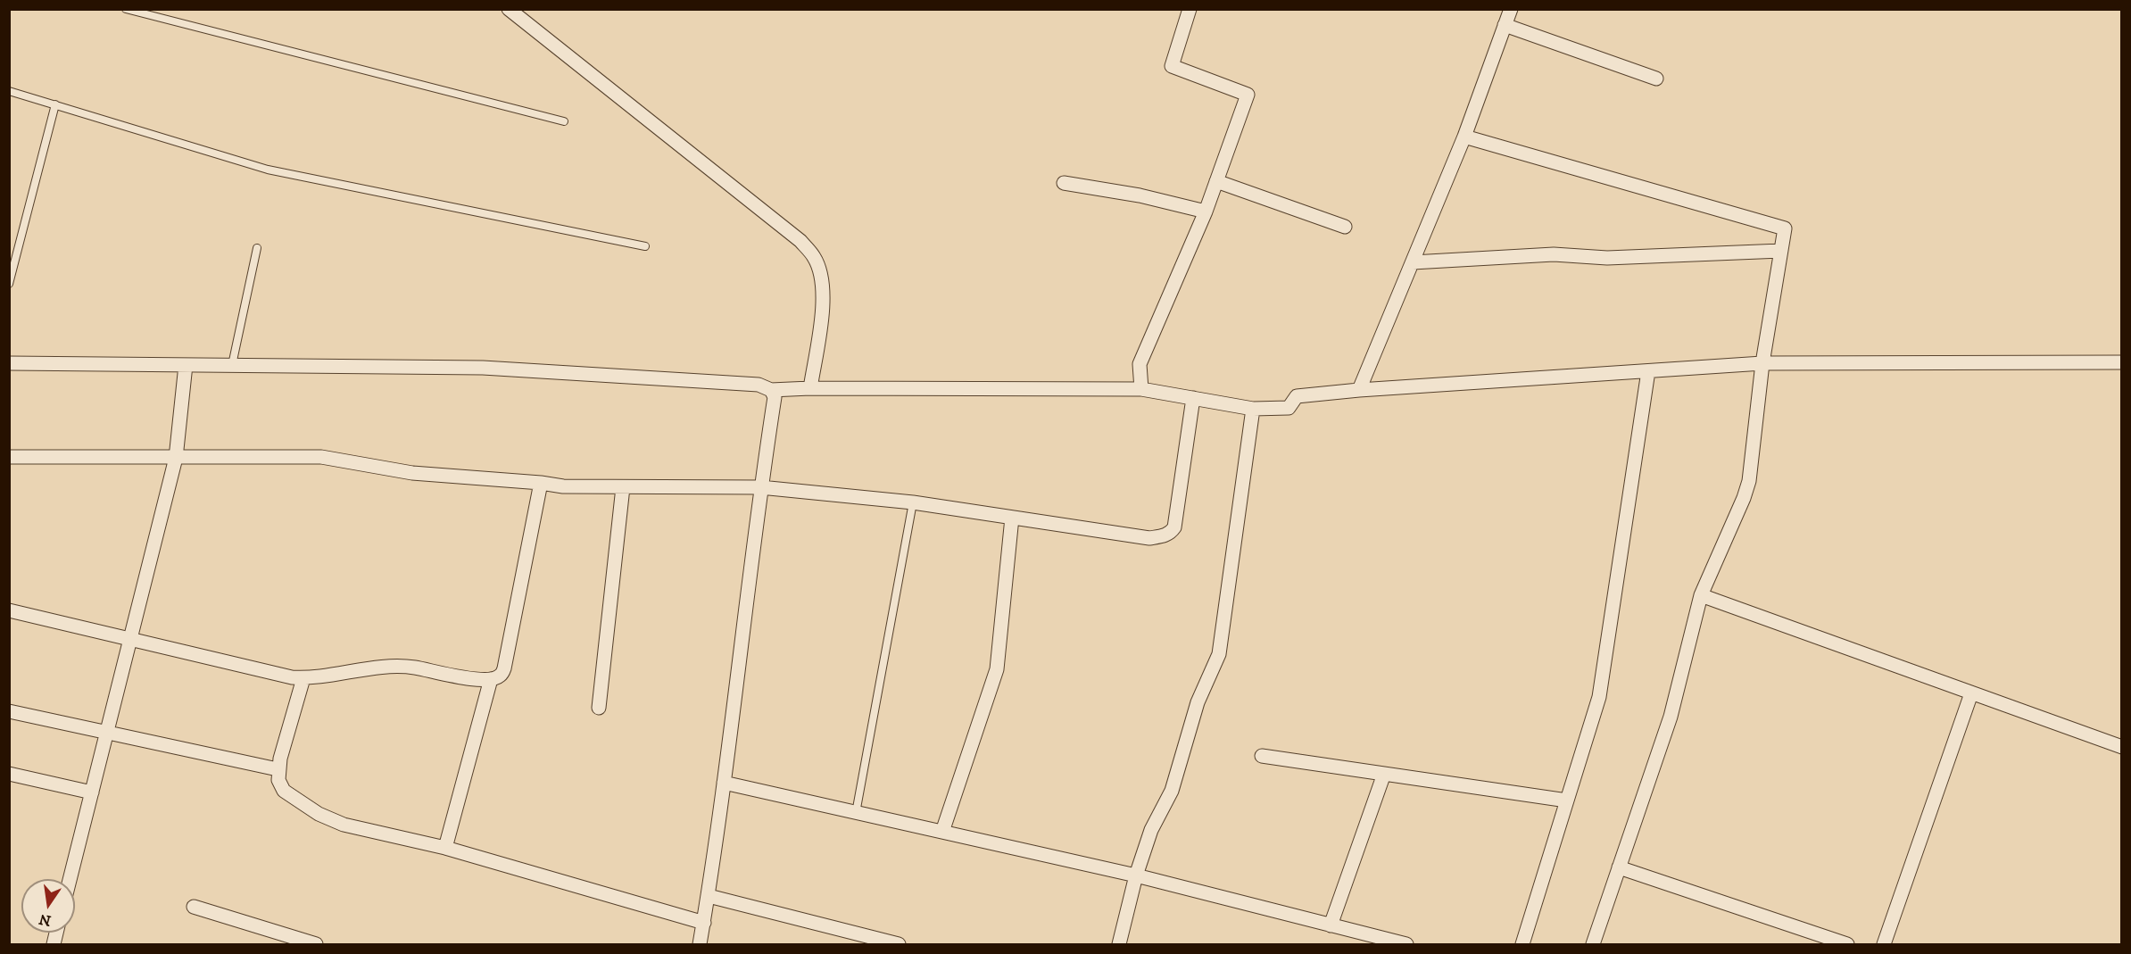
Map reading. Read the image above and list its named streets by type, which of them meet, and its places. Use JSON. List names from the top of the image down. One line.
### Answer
{"north":"bottom"}
